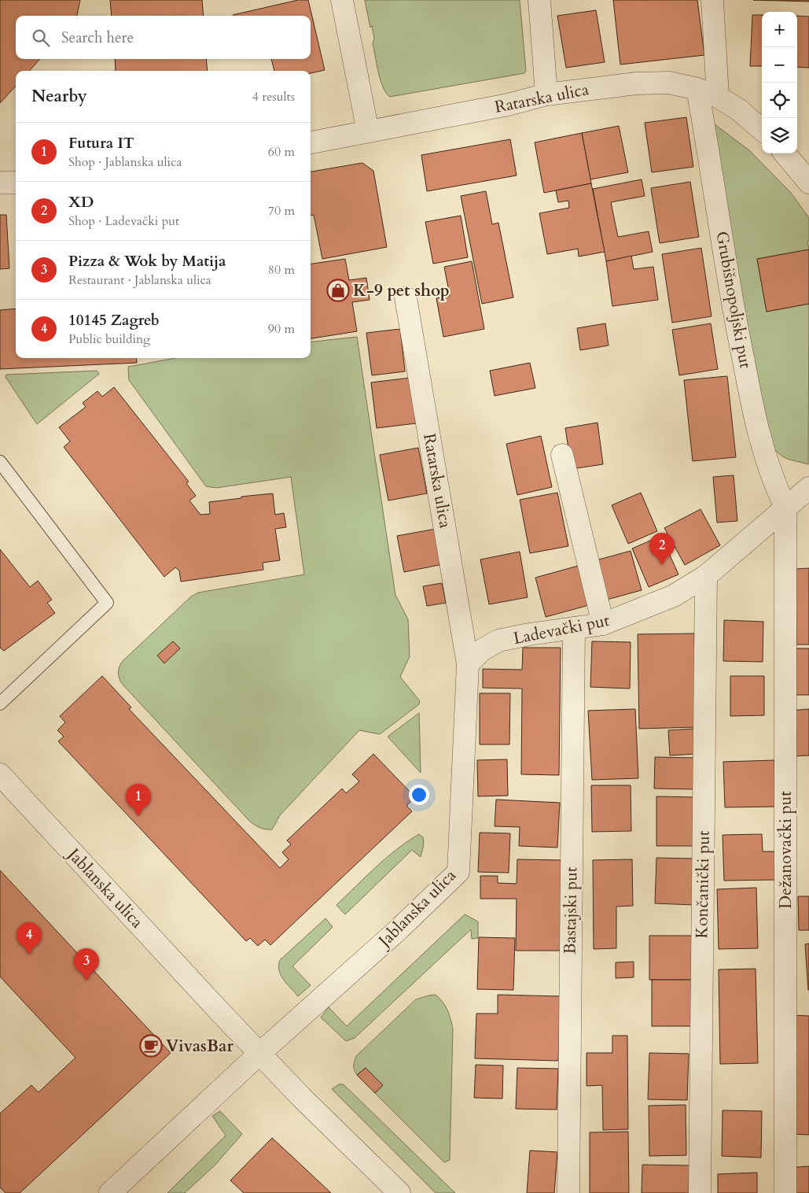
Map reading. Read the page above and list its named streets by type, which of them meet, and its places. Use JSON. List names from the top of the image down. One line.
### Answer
{"streets":{"street":["Ratarska ulica","Grubišnopoljski put","Ladevački put","Dežanovački put","Končanički put","Jablanska ulica","Bastajski put"]},"crossings":[["Ratarska ulica","Grubišnopoljski put"],["Ratarska ulica","Ladevački put"],["Ratarska ulica","Jablanska ulica"],["Grubišnopoljski put","Ladevački put"],["Grubišnopoljski put","Dežanovački put"],["Ladevački put","Dežanovački put"],["Ladevački put","Končanički put"],["Ladevački put","Jablanska ulica"],["Ladevački put","Bastajski put"]],"places":{"shop":["K-9 pet shop"],"cafe":["VivasBar"]},"page":{"map_buttons":["+","−"],"search":"Search here","heading":["Nearby","4 results"],"list":[{"mark":"1","name":"Futura IT","note":"Shop · Jablanska ulica","value":"60 m"},{"mark":"2","name":"XD","note":"Shop · Ladevački put","value":"70 m"},{"mark":"3","name":"Pizza & Wok by Matija","note":"Restaurant · Jablanska ulica","value":"80 m"},{"mark":"4","name":"10145 Zagreb","note":"Public building","value":"90 m"}],"pins":["2","1","4","3"]}}
